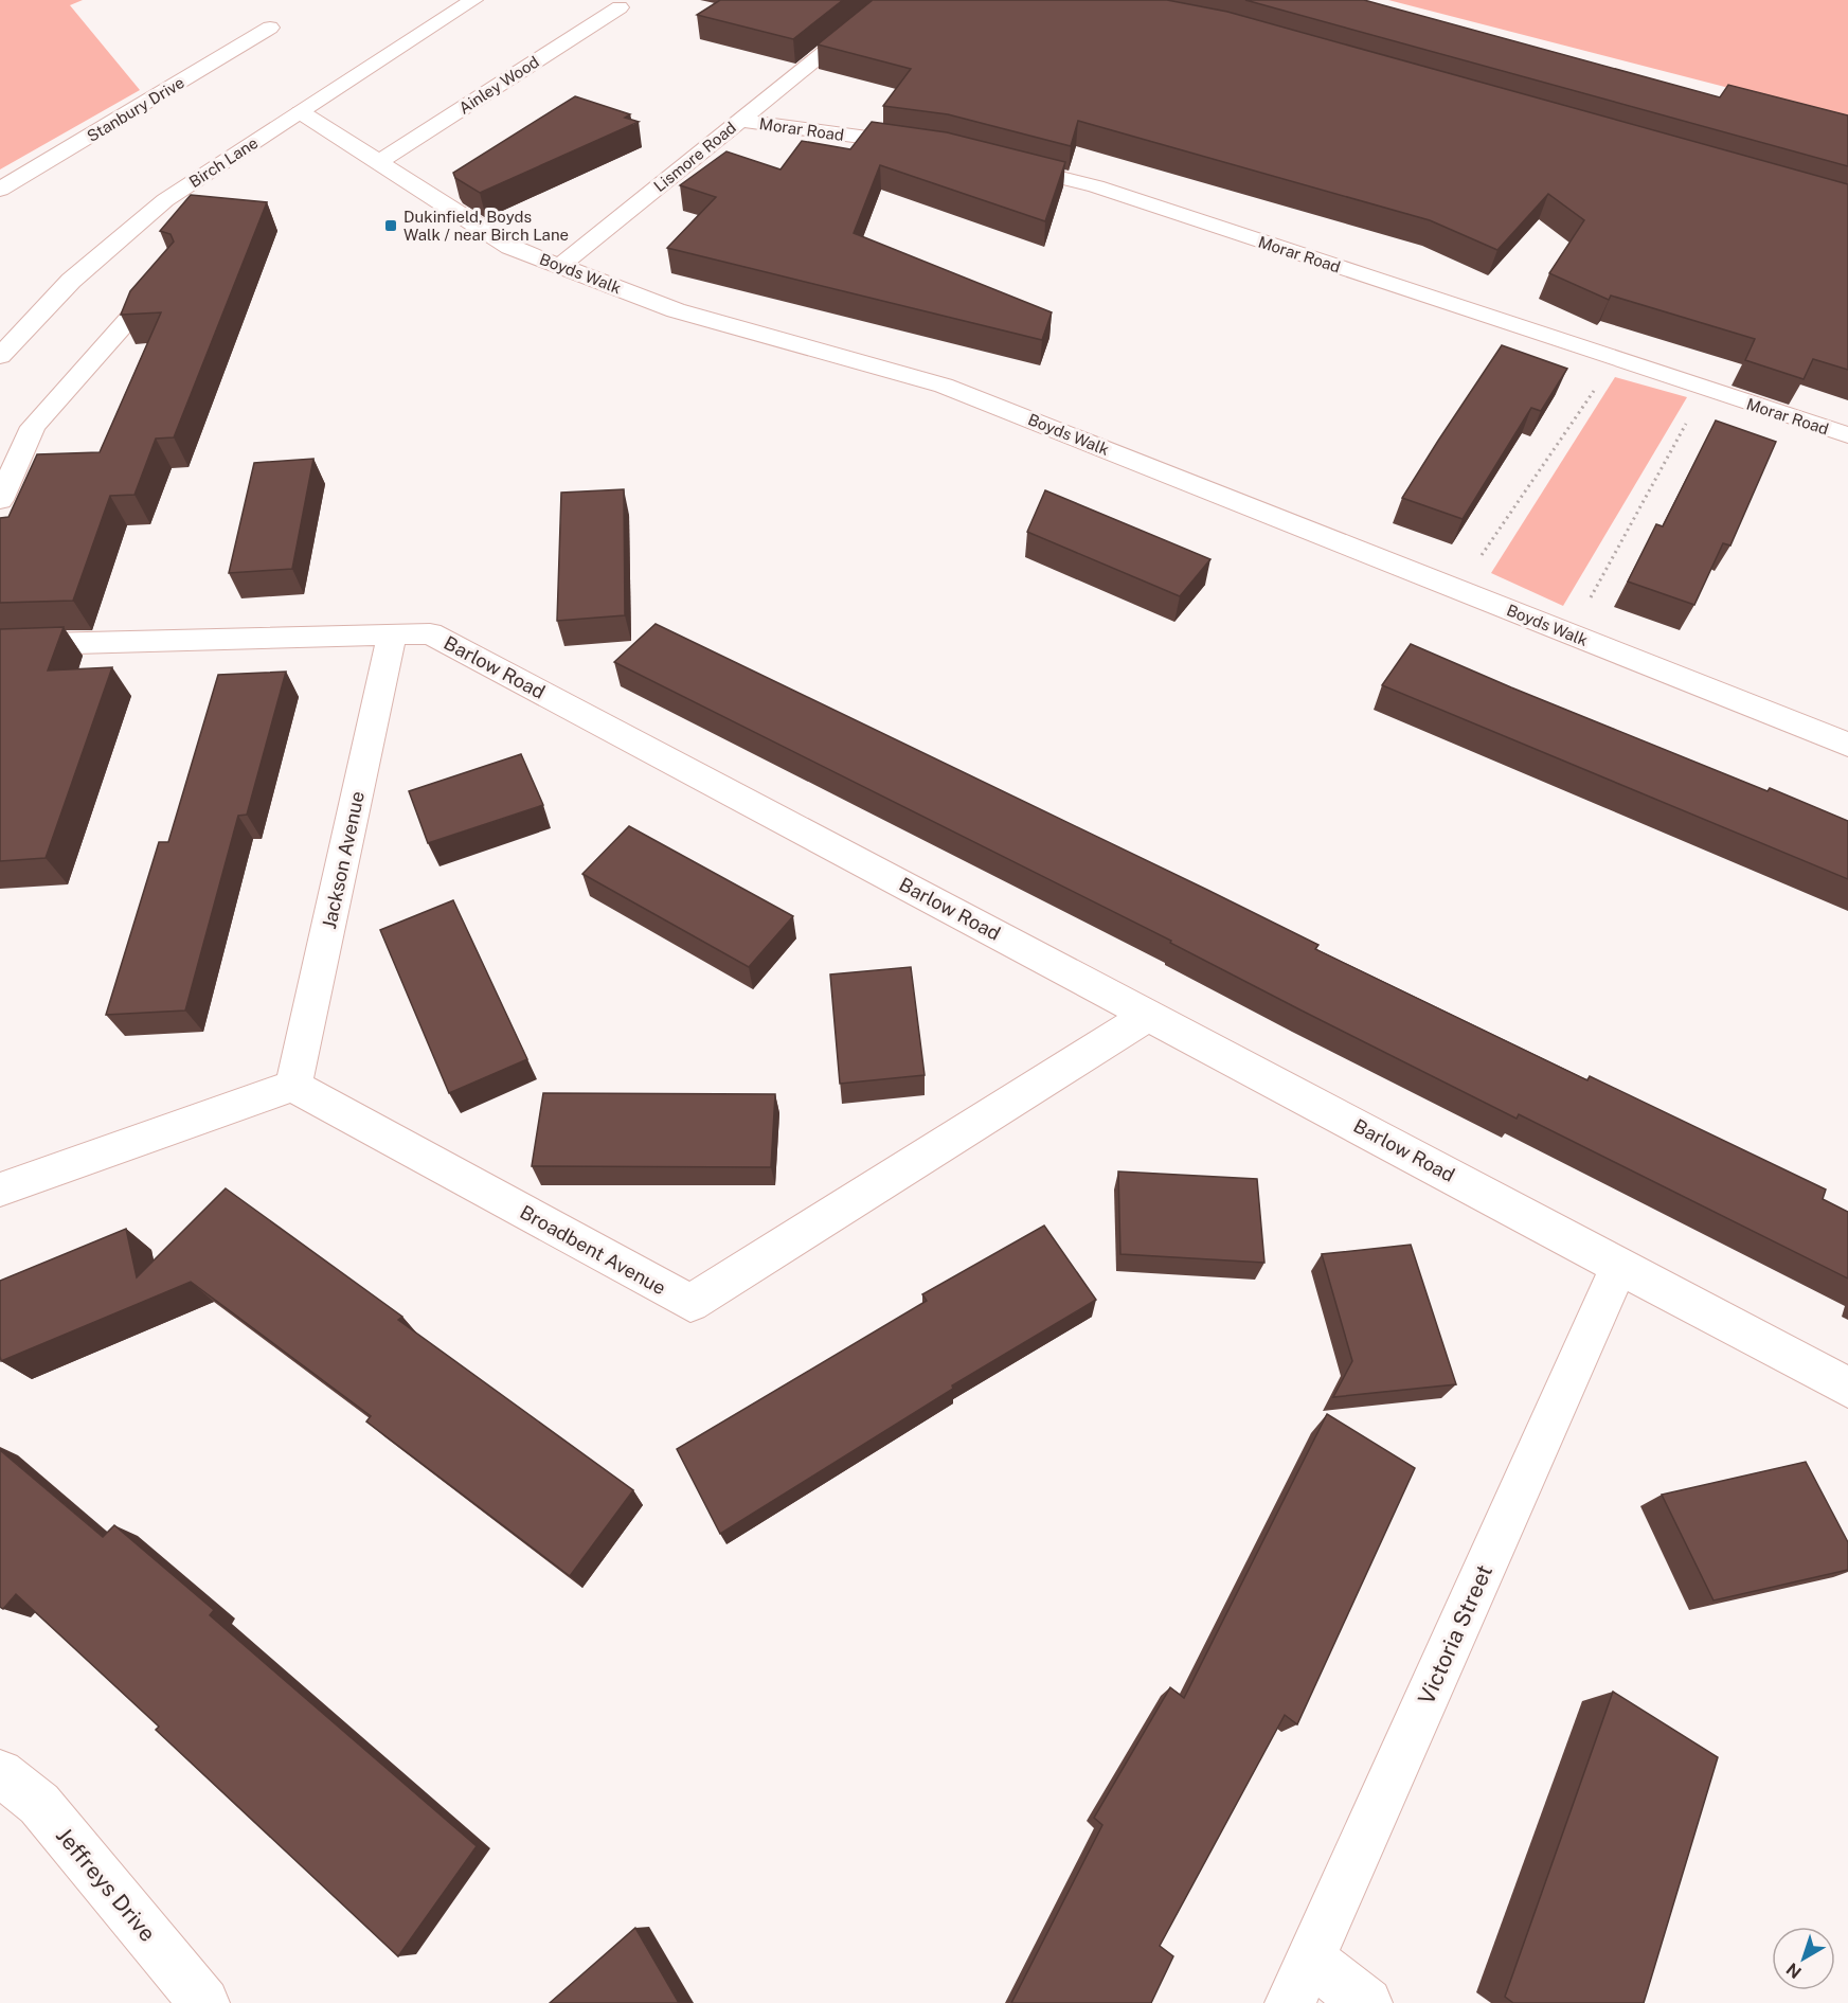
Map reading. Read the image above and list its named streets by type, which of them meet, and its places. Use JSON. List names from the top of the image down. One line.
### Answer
{"streets":{"street":["Ainley Wood","Stanbury Drive","Morar Road","Lismore Road","Birch Lane","Boyds Walk","Barlow Road","Jackson Avenue","Broadbent Avenue","Victoria Street","Jeffreys Drive"]},"crossings":[["Ainley Wood","Boyds Walk"],["Morar Road","Lismore Road"],["Lismore Road","Boyds Walk"],["Birch Lane","Boyds Walk"],["Barlow Road","Jackson Avenue"],["Barlow Road","Broadbent Avenue"],["Barlow Road","Victoria Street"],["Jackson Avenue","Broadbent Avenue"]],"places":{"transit":["Dukinfield, Boyds Walk / near Birch Lane"]},"north":"bottom left"}
